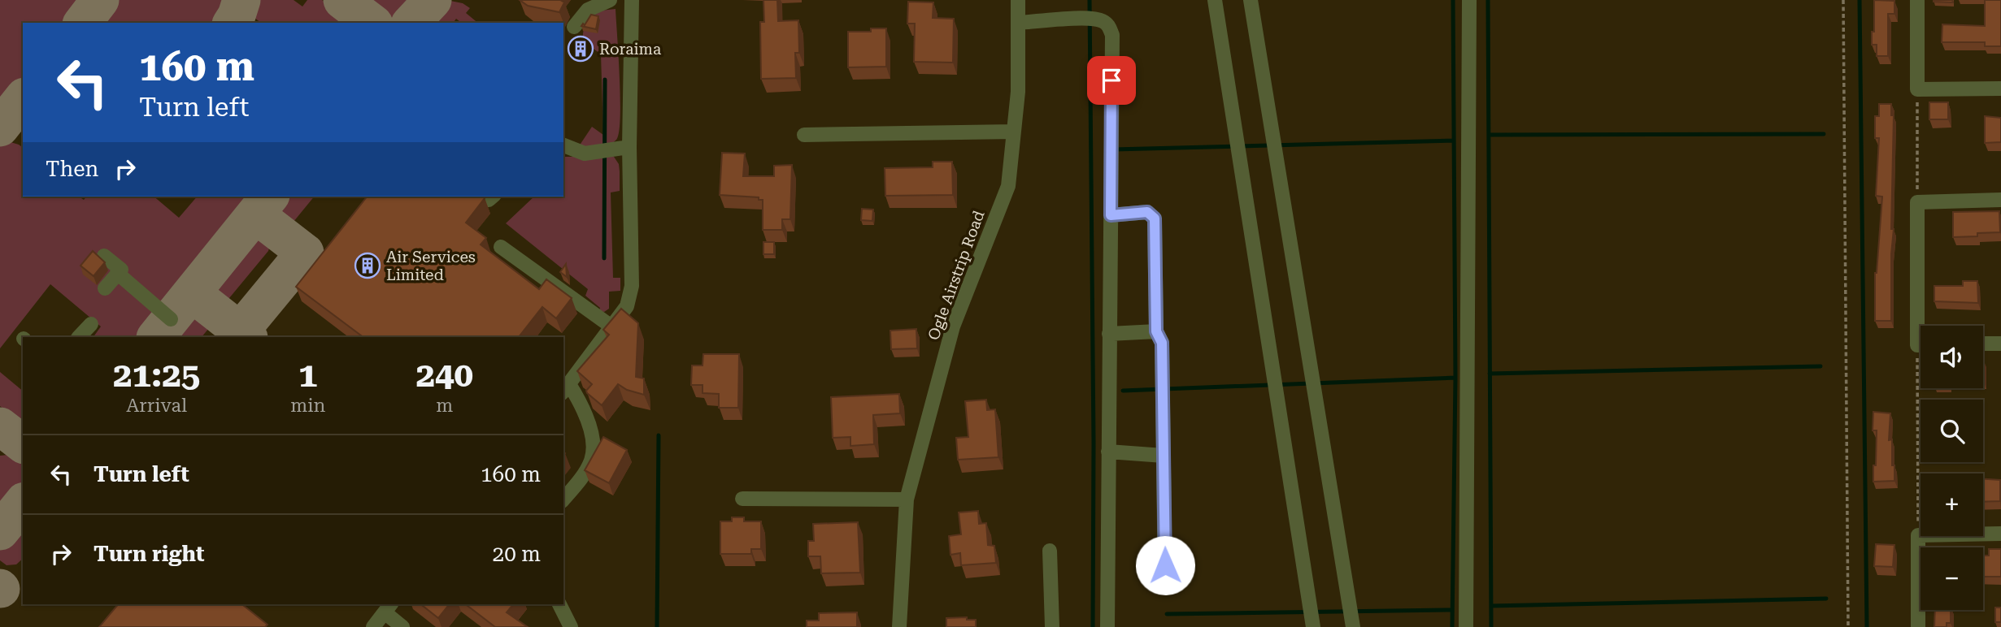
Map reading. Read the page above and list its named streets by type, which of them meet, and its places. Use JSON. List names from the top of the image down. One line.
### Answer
{"streets":{"street":["Ogle Airstrip Road"]},"places":{"building":["Roraima","Air Services Limited"]},"page":{"turn":["160 m","Turn left"],"then":"Then","map_buttons":["+","−"],"eta":["21:25","Arrival","1","min","240","m"],"list":[{"name":"Turn left","value":"160 m"},{"name":"Turn right","value":"20 m"}]}}
